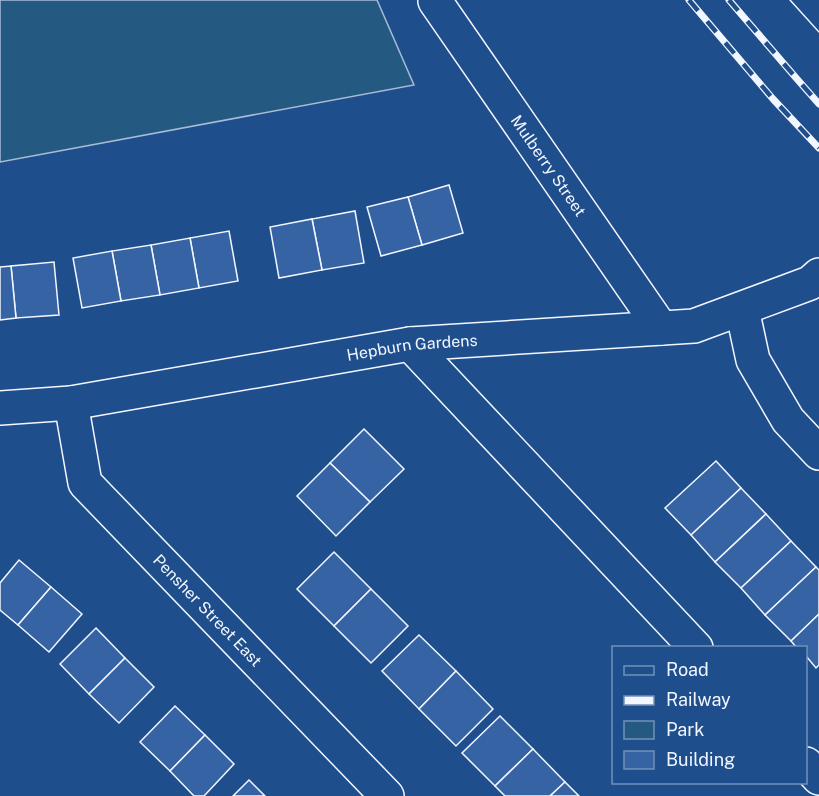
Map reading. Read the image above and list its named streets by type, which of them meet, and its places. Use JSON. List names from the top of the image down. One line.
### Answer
{"streets":{"street":["Mulberry Street","Hepburn Gardens","Pensher Street East"]},"crossings":[["Mulberry Street","Hepburn Gardens"],["Hepburn Gardens","Pensher Street East"]],"legend":["Road","Railway","Park","Building"]}
